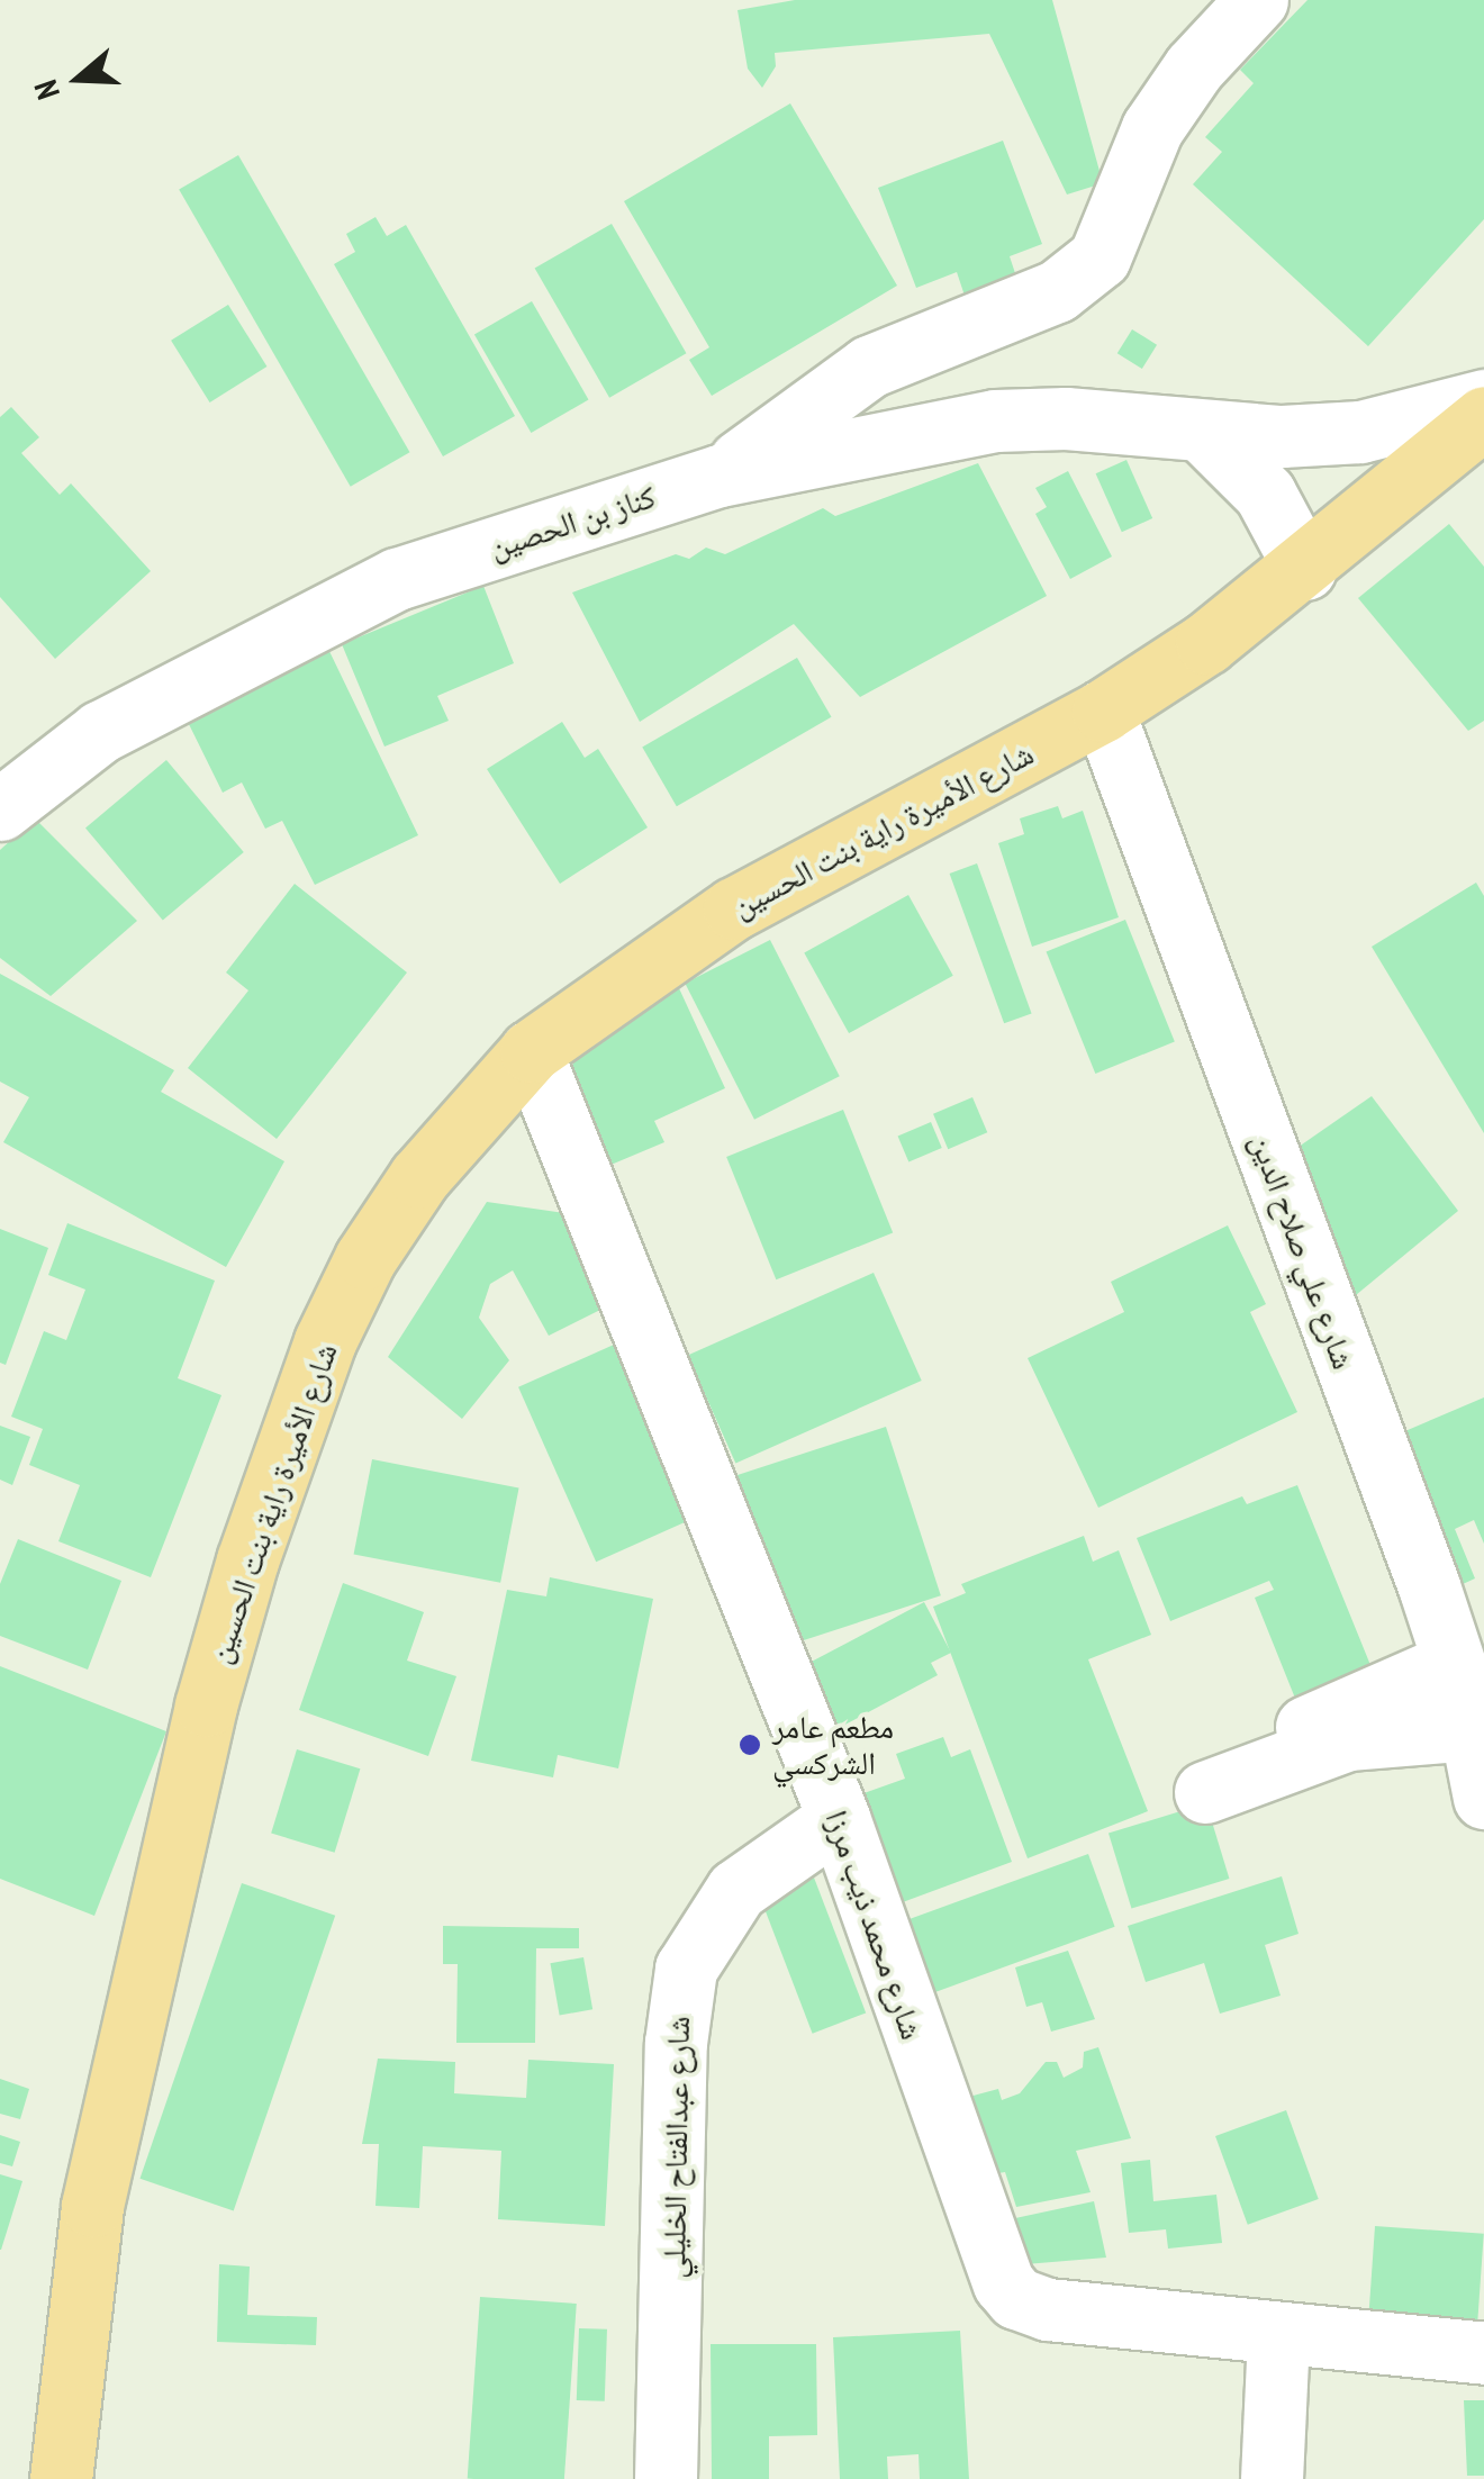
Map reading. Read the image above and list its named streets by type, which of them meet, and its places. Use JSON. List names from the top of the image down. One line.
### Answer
{"streets":{"main road":["شارع الأميرة راية بنت الحسين"],"street":["كناز بن الحصين","شارع علي صلاح الدين","شارع محمد ذيب مرزا","شارع عبدالفتاح الخليلي"]},"crossings":[["شارع الأميرة راية بنت الحسين","شارع علي صلاح الدين"],["شارع الأميرة راية بنت الحسين","شارع محمد ذيب مرزا"],["شارع محمد ذيب مرزا","شارع عبدالفتاح الخليلي"]],"places":["مطعم عامر الشركسي"],"north":"left"}
